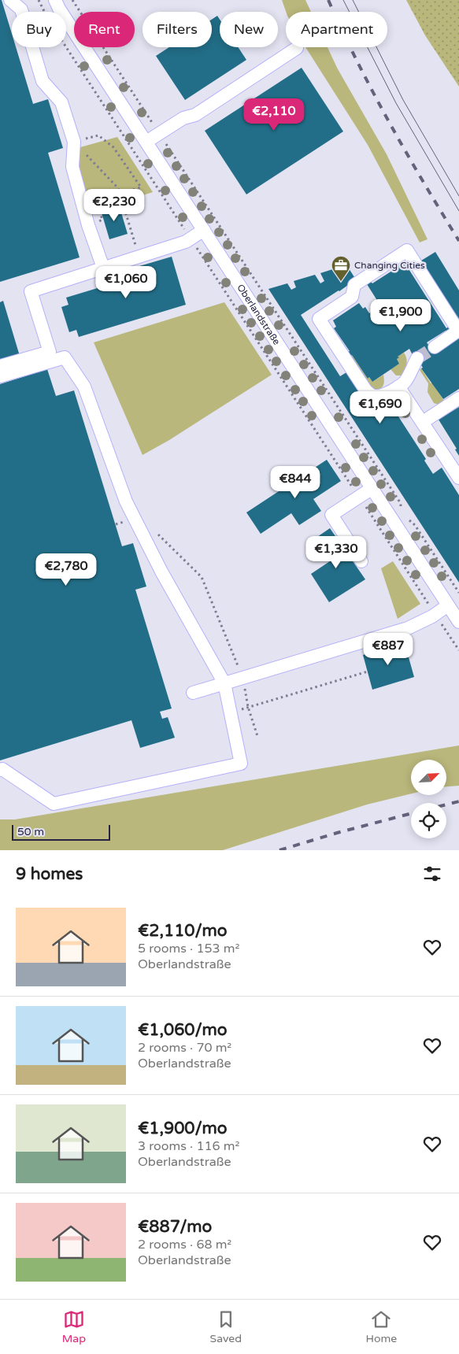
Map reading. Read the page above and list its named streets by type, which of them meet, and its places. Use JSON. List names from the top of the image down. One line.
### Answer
{"streets":{"street":["Oberlandstraße"]},"places":{"office":["Changing Cities"]},"scale_bar":"50 m","north":"top right","page":{"chip":["Buy","Rent","Filters","New","Apartment"],"price":["€2,110","€2,230","€1,060","€1,900","€1,690","€844","€1,330","€2,780","€887"],"scale":"50 m","heading":"9 homes","list":[{"name":"€2,110/mo","note":"5 rooms · 153 m² · Oberlandstraße"},{"name":"€1,060/mo","note":"2 rooms · 70 m² · Oberlandstraße"},{"name":"€1,900/mo","note":"3 rooms · 116 m² · Oberlandstraße"},{"name":"€887/mo","note":"2 rooms · 68 m² · Oberlandstraße"}],"tabs":["Map","Saved","Home"]}}
